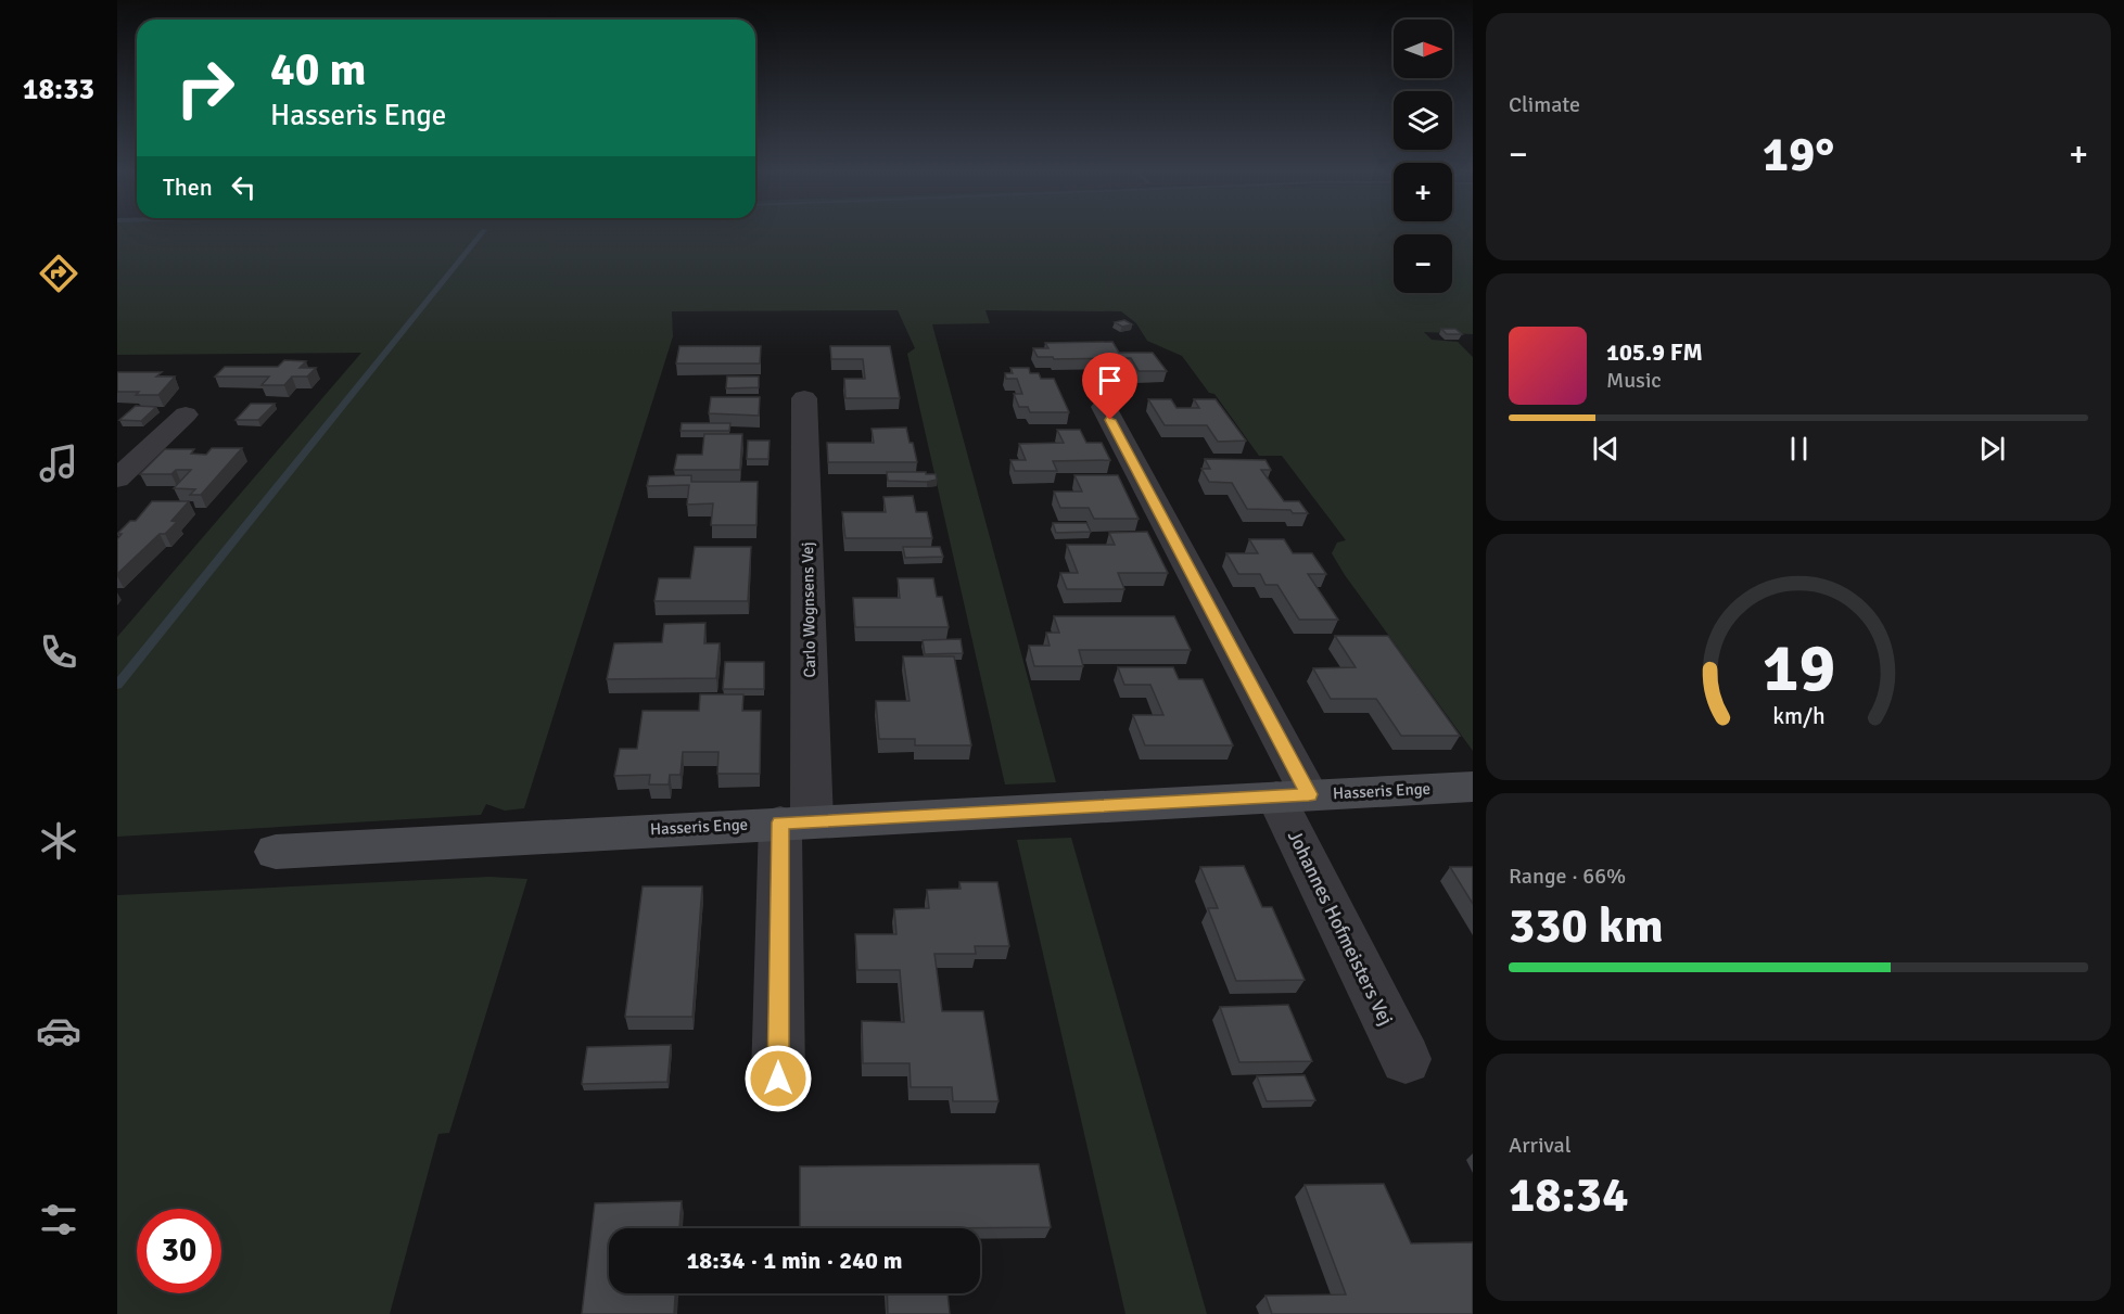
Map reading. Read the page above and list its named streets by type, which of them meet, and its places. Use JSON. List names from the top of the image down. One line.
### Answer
{"streets":{"street":["Carlo Wognsens Vej","Hasseris Enge","Johannes Hofmeisters Vej"]},"crossings":[["Carlo Wognsens Vej","Hasseris Enge"],["Hasseris Enge","Johannes Hofmeisters Vej"]],"north":"right","page":{"tabs":"18:33","tile":["Climate",["Range · 66%","330 km"],["Arrival","18:34"]],"map_buttons":["+","−"],"turn":["40 m","Hasseris Enge"],"heat":["−","19°","+"],"then":"Then","song":["105.9 FM","Music"],"limit":"30","trip":"18:34 · 1 min · 240 m","gauge":["19","km/h"]}}
